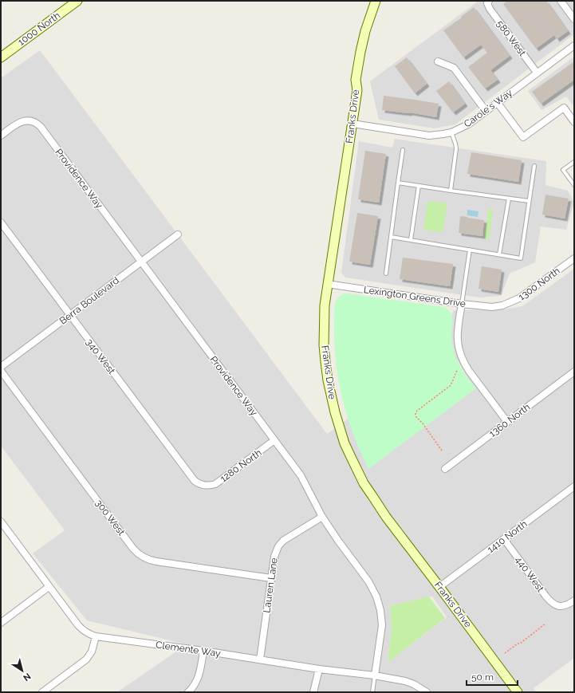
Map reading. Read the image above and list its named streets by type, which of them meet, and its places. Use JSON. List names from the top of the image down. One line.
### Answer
{"streets":{"street":["1000 North","580 West","Carole's Way","Franks Drive","Providence Way","1300 North","Lexington Greens Drive","Berra Boulevard","340 West","1360 North","1280 North","300 West","1410 North","440 West","Lauren Lane","Clemente Way"]},"crossings":[["580 West","Carole's Way"],["Carole's Way","Franks Drive"],["Franks Drive","Lexington Greens Drive"],["Franks Drive","1410 North"],["Providence Way","Berra Boulevard"],["Providence Way","1280 North"],["Providence Way","Lauren Lane"],["Providence Way","Clemente Way"],["1300 North","Lexington Greens Drive"],["Berra Boulevard","340 West"],["340 West","1280 North"],["300 West","Lauren Lane"],["1410 North","440 West"],["Lauren Lane","Clemente Way"]],"scale_bar":"50 m","north":"bottom right"}
